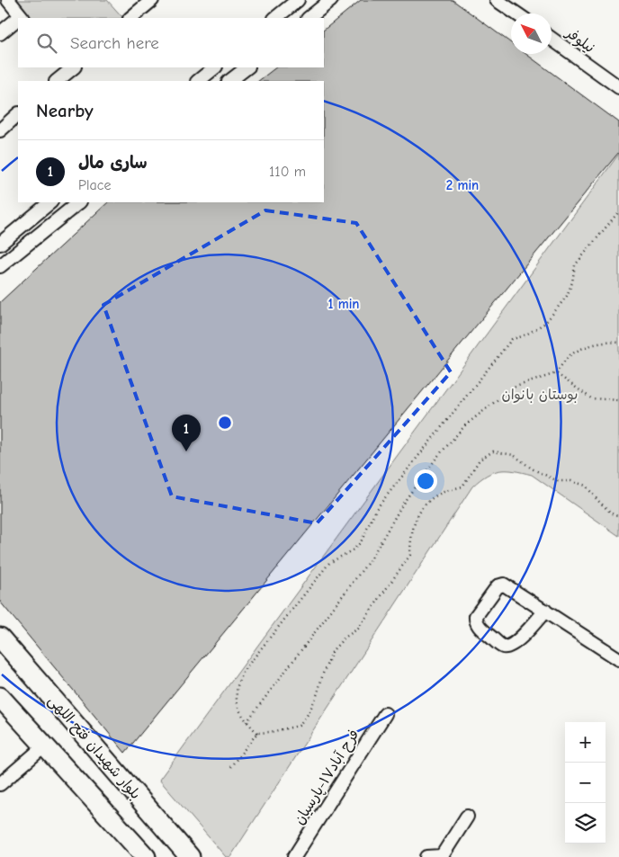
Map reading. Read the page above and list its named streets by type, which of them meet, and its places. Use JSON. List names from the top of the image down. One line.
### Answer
{"streets":{"main road":["بلوار شهیدان فتح اللهی"],"street":["نیلوفر","فرح آباد۱۷-پارسیان"]},"parks":["بوستان بانوان"],"north":"top left","page":{"search":"Search here","heading":"Nearby","list":[{"mark":"1","name":"ساری مال","note":"Place","value":"110 m"}],"pins":"1","map_buttons":["+","−"]},"rings":["2 min","1 min"]}
